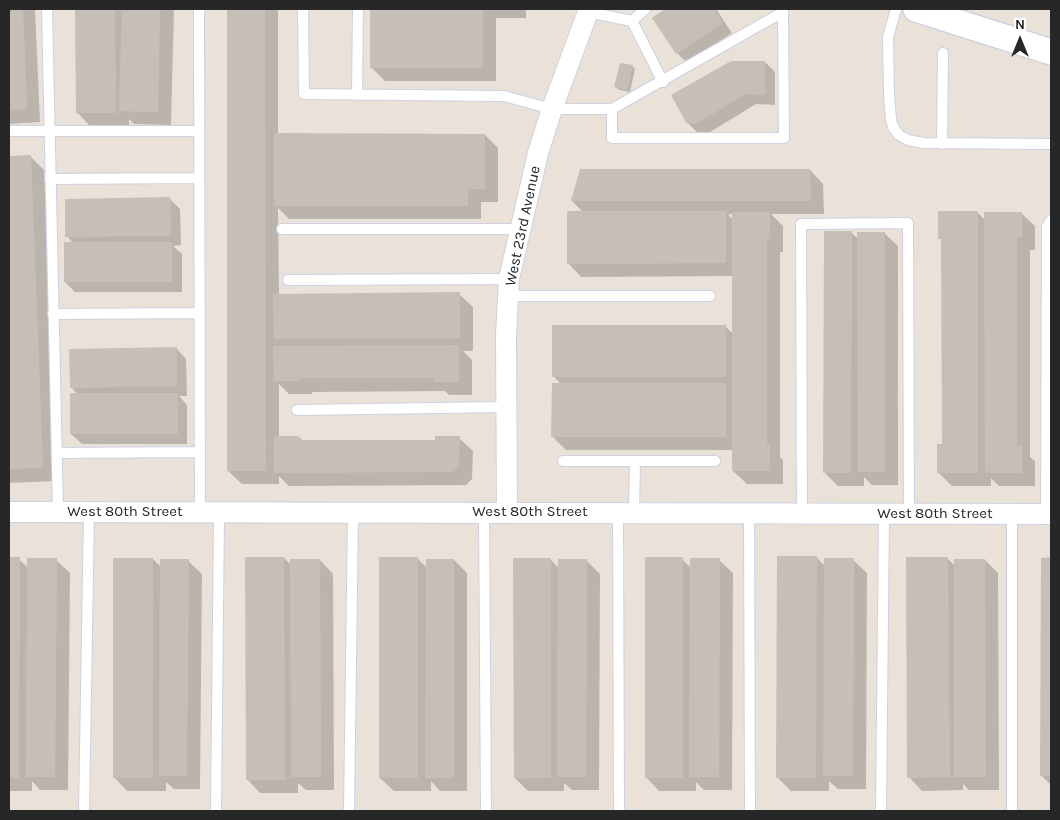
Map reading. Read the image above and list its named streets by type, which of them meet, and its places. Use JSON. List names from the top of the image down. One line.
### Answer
{"streets":{"street":["West 23rd Avenue","West 80th Street"]},"crossings":[["West 23rd Avenue","West 80th Street"]],"north":"top"}
